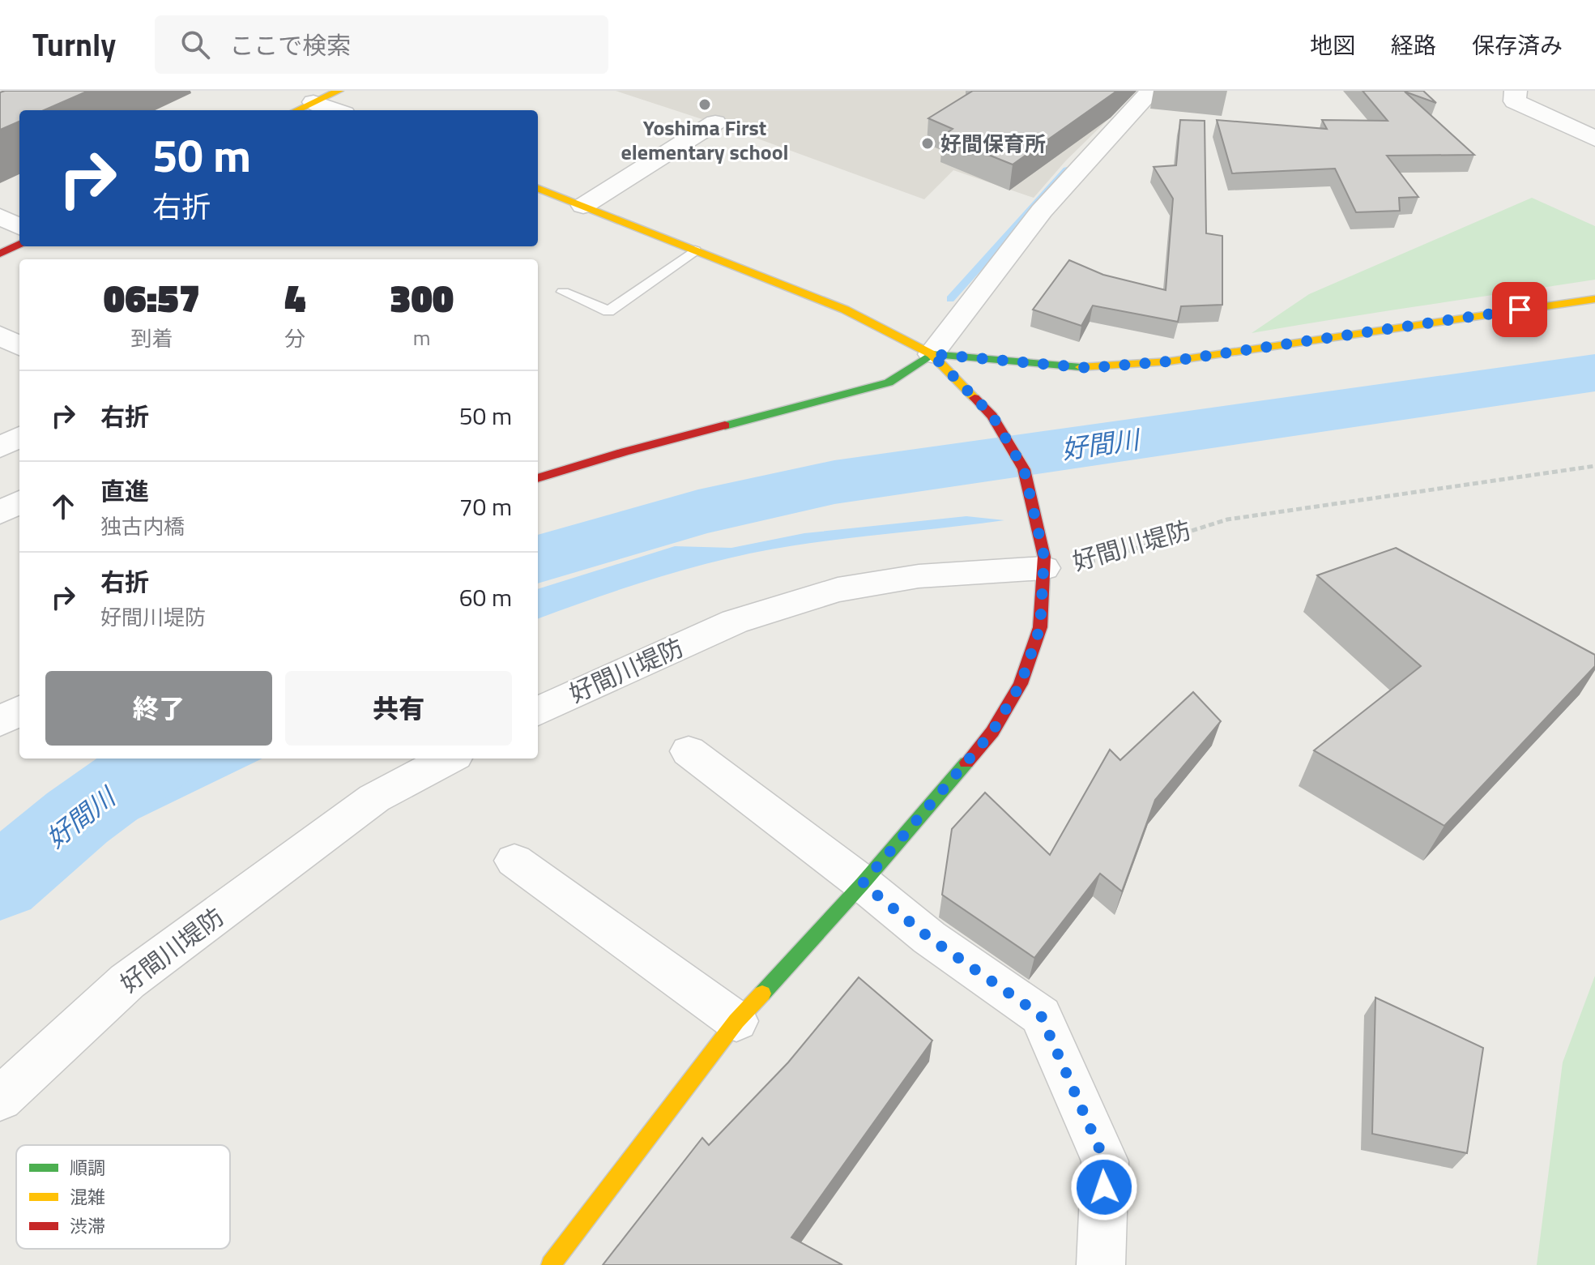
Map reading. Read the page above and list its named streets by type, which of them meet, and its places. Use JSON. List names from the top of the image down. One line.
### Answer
{"streets":{"street":["好間川堤防"]},"water":["好間川"],"places":["Yoshima First elementary school","好間保育所"],"legend":["順調","混雑","渋滞"],"page":{"header":"Turnly","search":"ここで検索","nav":["地図","経路","保存済み"],"turn":["50 m","右折"],"eta":["06:57","到着","4","分","300","m"],"list":[{"name":"右折","value":"50 m"},{"name":"直進","note":"独古内橋","value":"70 m"},{"name":"右折","note":"好間川堤防","value":"60 m"}],"buttons":["終了","共有"]}}
